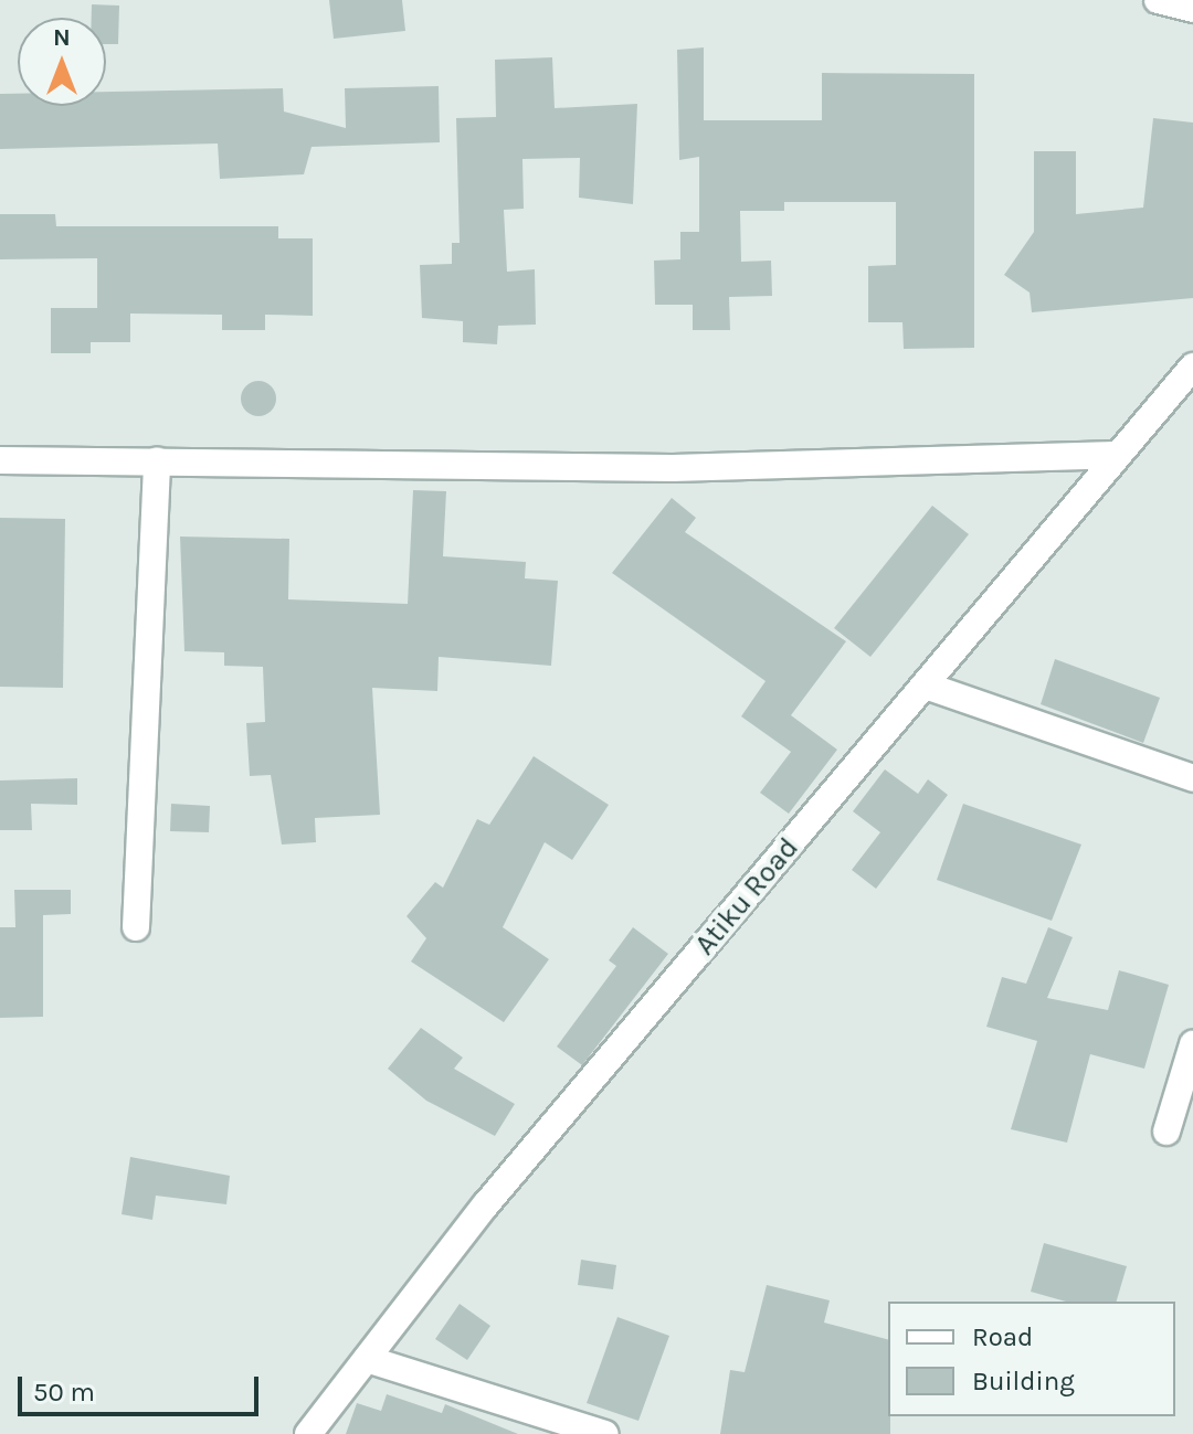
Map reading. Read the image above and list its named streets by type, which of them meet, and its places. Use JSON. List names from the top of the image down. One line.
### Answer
{"streets":{"street":["Atiku Road"]},"legend":["Road","Building"],"scale_bar":"50 m","north":"top"}
